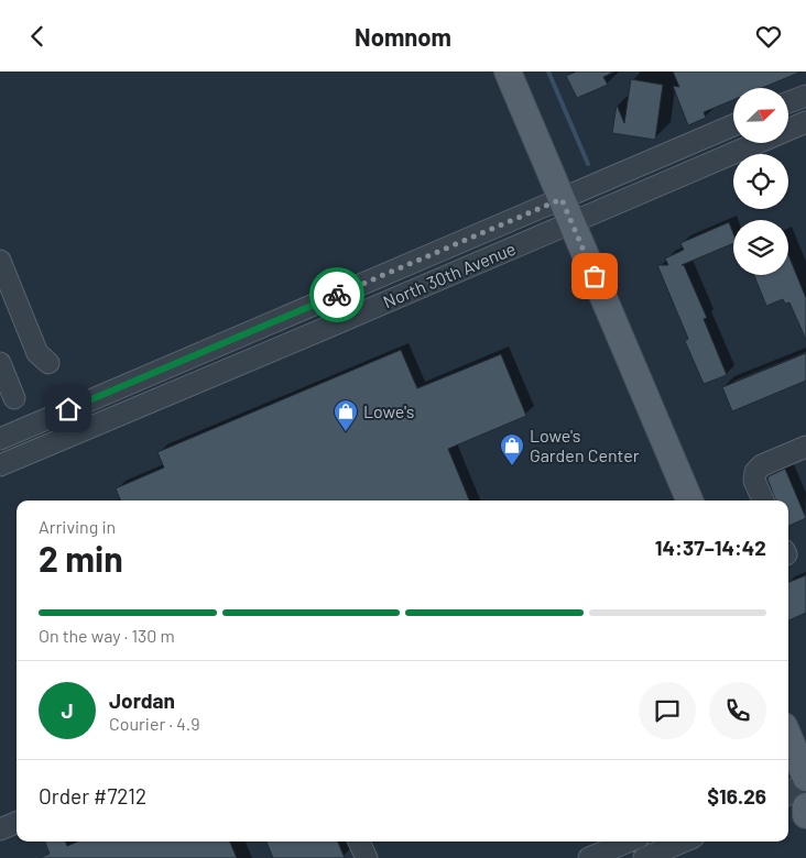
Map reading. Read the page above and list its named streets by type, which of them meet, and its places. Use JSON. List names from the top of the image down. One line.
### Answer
{"streets":{"street":["North 30th Avenue"]},"places":{"shop":["Lowe's","Lowe's Garden Center"]},"north":"top right","page":{"header":"Nomnom","heading":["2 min","Arriving in","14:37–14:42"],"panel":["Jordan","Courier · 4.9","Order #7212","$16.26"],"bar":"On the way · 130 m","round":"J"}}
